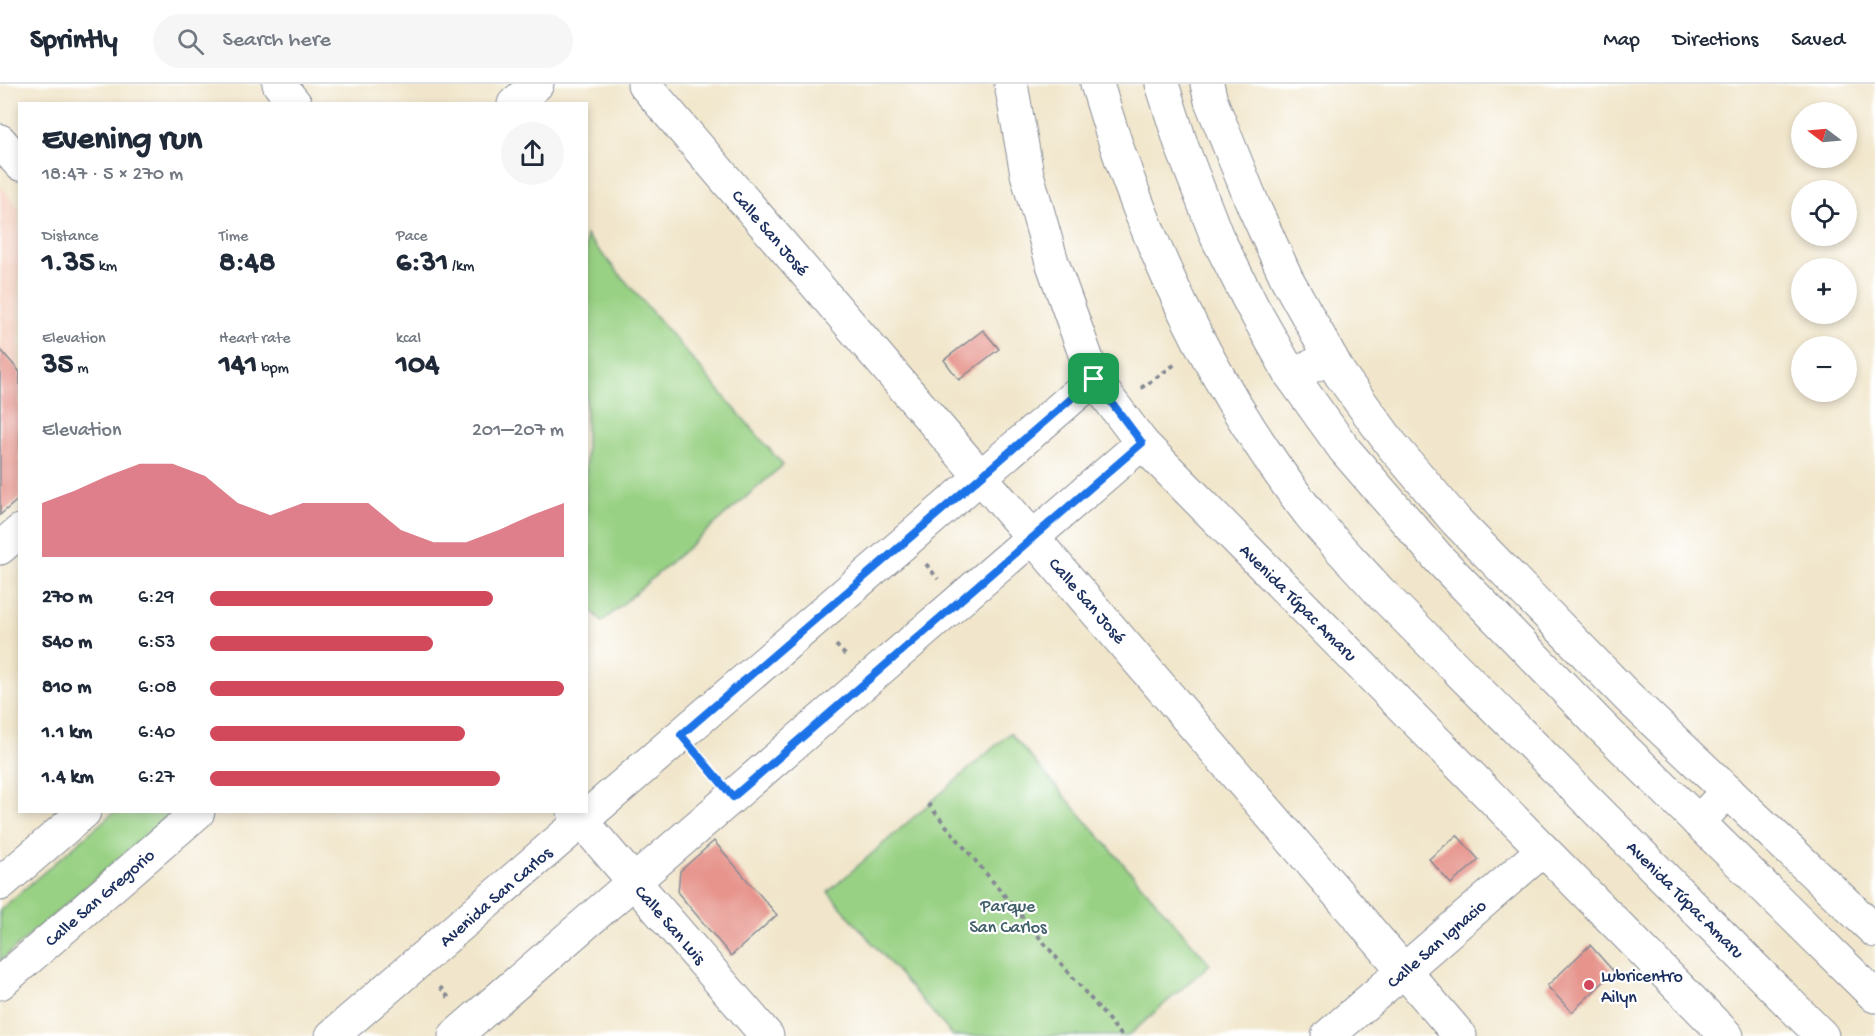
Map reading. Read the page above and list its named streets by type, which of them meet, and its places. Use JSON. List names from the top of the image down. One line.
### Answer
{"streets":{"main road":["Calle San José","Avenida Túpac Amaru","Avenida San Carlos","Calle San Gregorio","Calle San Luis","Calle San Ignacio"]},"crossings":[["Calle San José","Avenida San Carlos"],["Calle San José","Calle San Ignacio"],["Avenida Túpac Amaru","Avenida San Carlos"],["Avenida Túpac Amaru","Calle San Ignacio"],["Avenida San Carlos","Calle San Luis"]],"parks":["Parque San Carlos"],"places":["Lubricentro Ailyn"],"north":"left","page":{"header":"Sprintly","search":"Search here","nav":["Map","Directions","Saved"],"map_buttons":["+","−"],"heading":["Evening run","18:47 · 5 × 270 m"],"stats":[["Distance","1.35 km"],["Time","8:48"],["Pace","6:31 /km"],["Elevation","35 m"],["Heart rate","141 bpm"],["kcal","104"]],"chart":["Elevation","201–207 m"],"list":[{"name":"270 m","note":"6:29"},{"name":"540 m","note":"6:53"},{"name":"810 m","note":"6:08"},{"name":"1.1 km","note":"6:40"},{"name":"1.4 km","note":"6:27"}]}}
